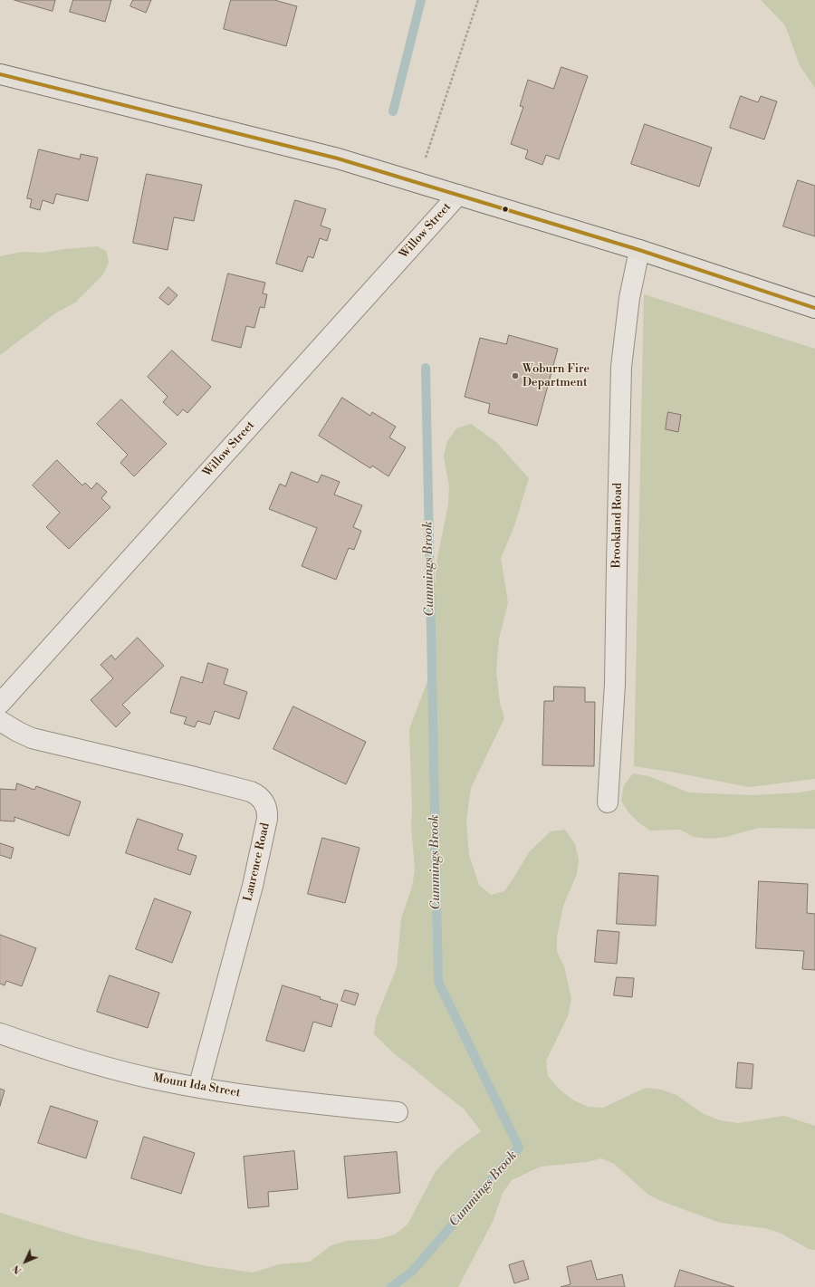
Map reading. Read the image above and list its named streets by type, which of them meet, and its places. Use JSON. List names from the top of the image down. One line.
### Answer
{"streets":{"street":["Willow Street","Brookland Road","Laurence Road","Mount Ida Street"]},"crossings":[["Laurence Road","Mount Ida Street"]],"water":["Cummings Brook"],"places":["Woburn Fire Department"],"north":"bottom left"}
